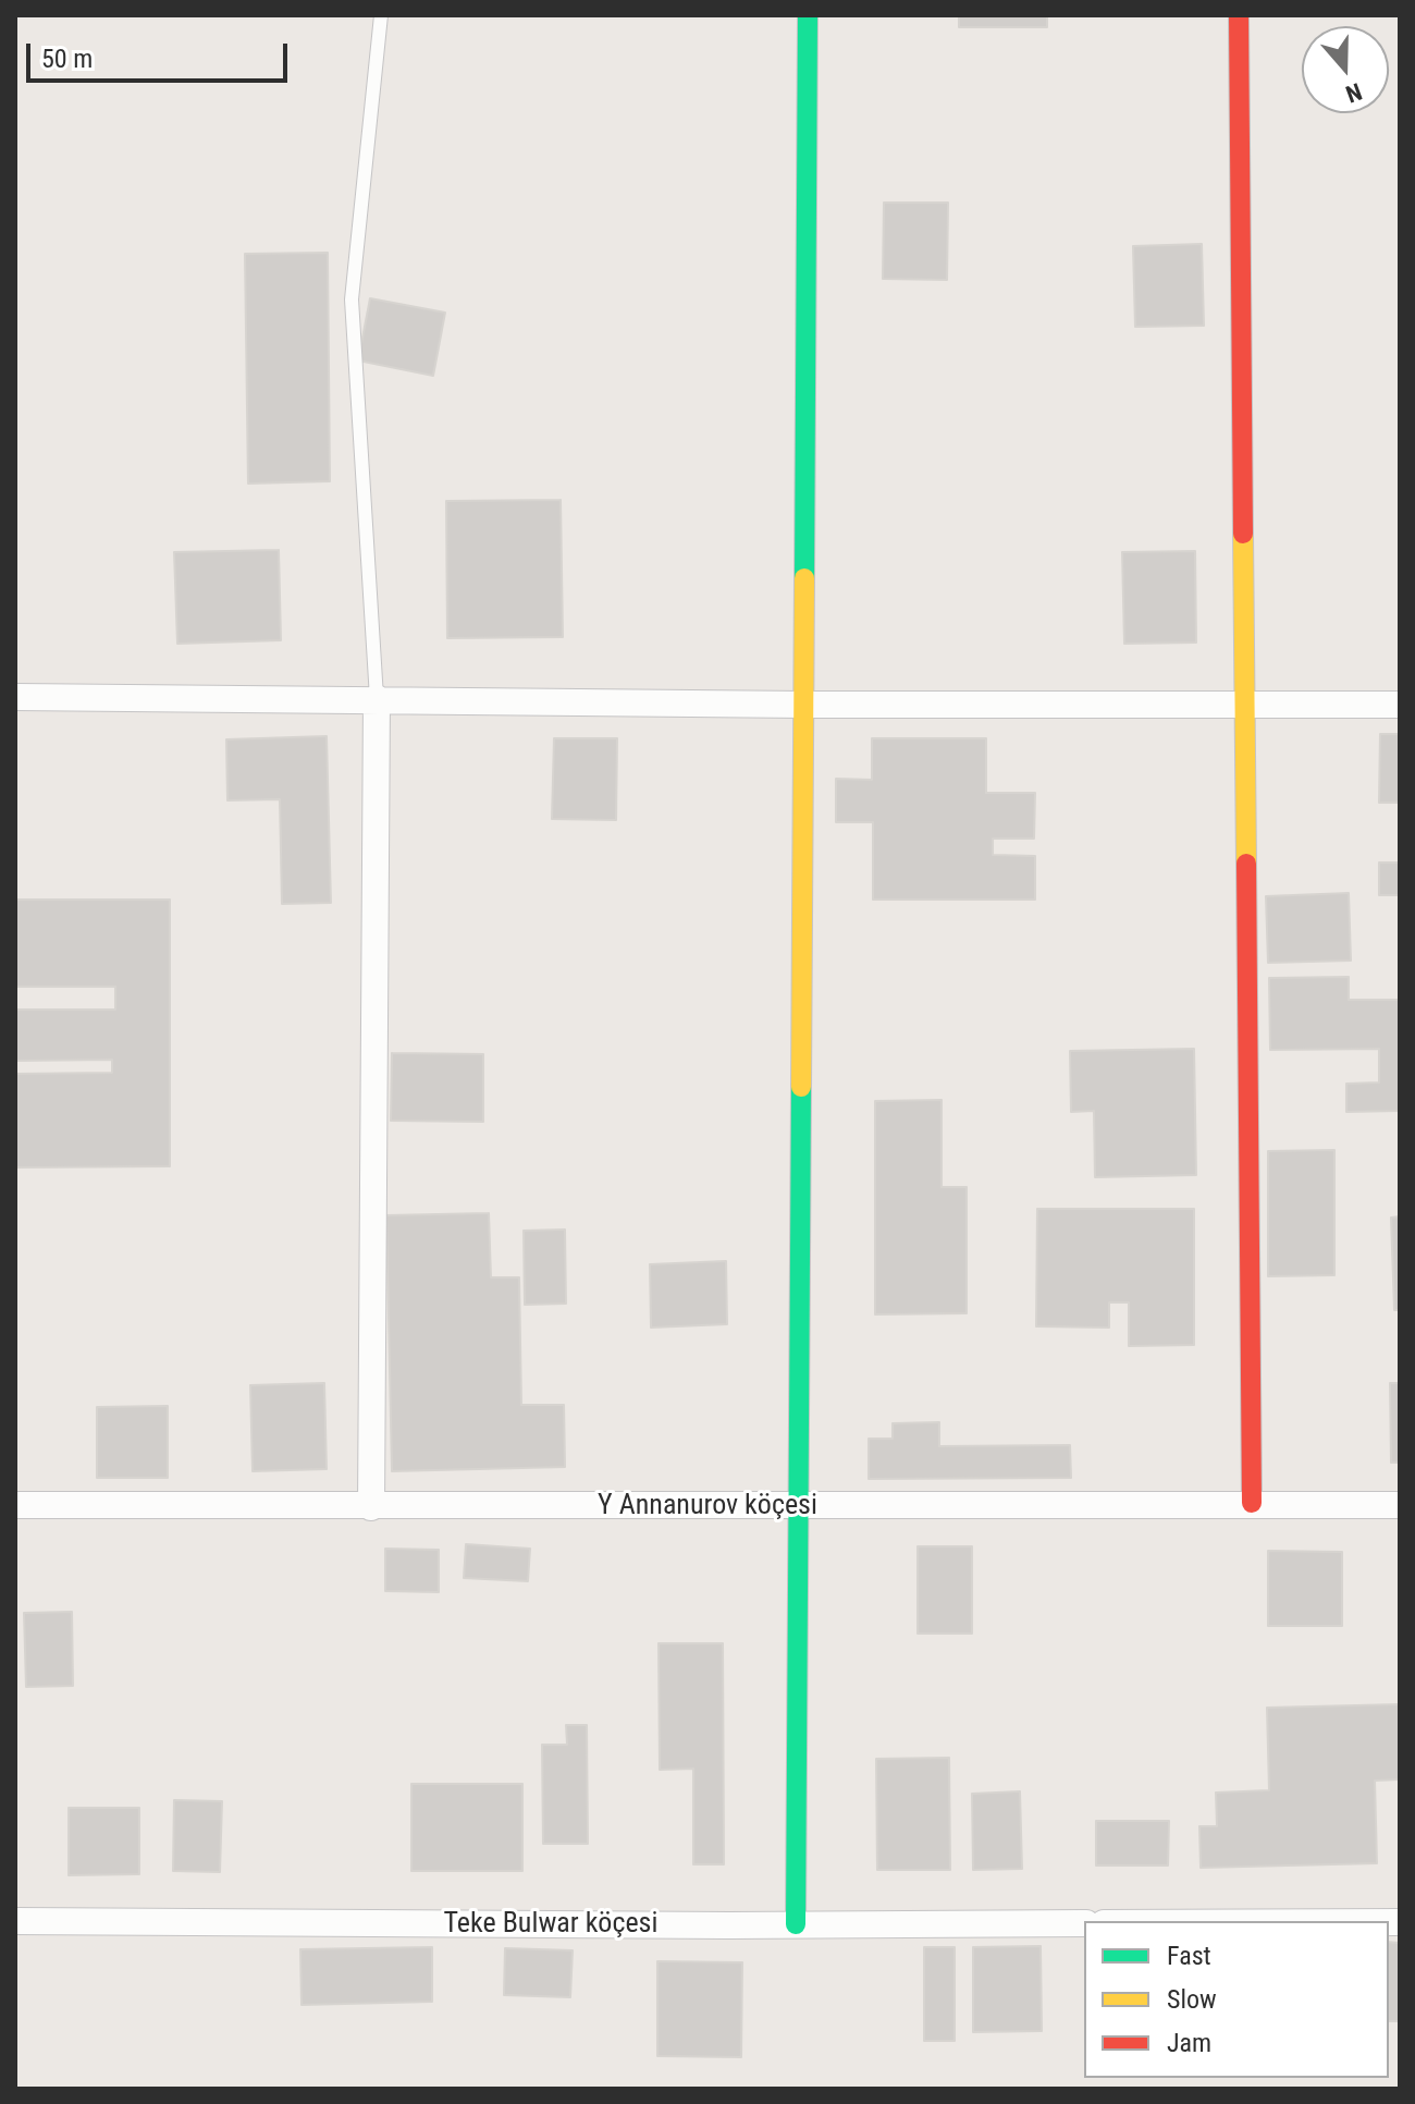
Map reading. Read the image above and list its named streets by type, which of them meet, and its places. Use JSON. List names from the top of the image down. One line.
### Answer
{"streets":{"street":["Y Annanurov köçesi","Teke Bulwar köçesi"]},"legend":["Fast","Slow","Jam"],"scale_bar":"50 m","north":"bottom"}
